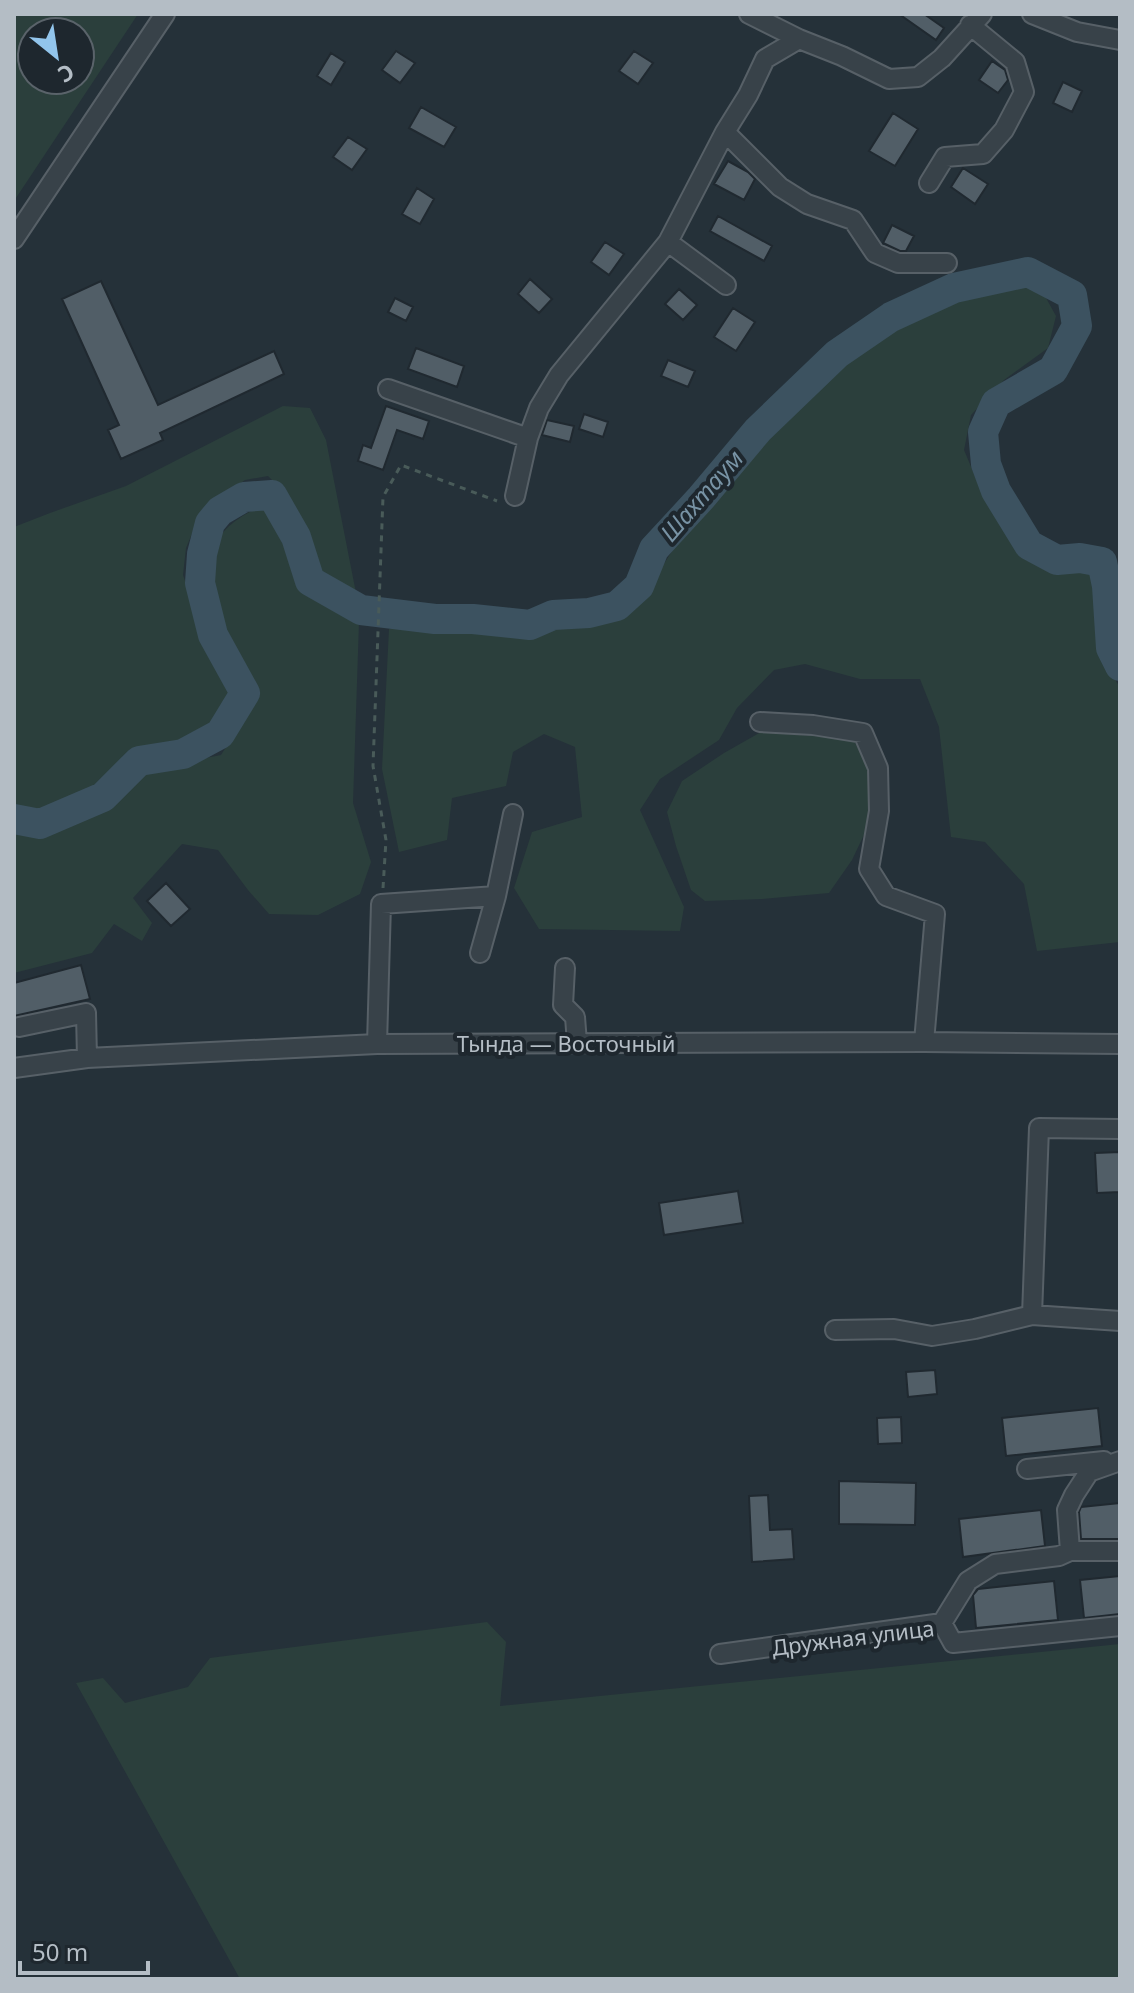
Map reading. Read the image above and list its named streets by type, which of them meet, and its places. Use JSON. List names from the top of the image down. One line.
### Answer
{"streets":{"street":["Тында — Восточный","Дружная улица"]},"water":["Шахтаум"],"scale_bar":"50 m","north":"bottom right"}
